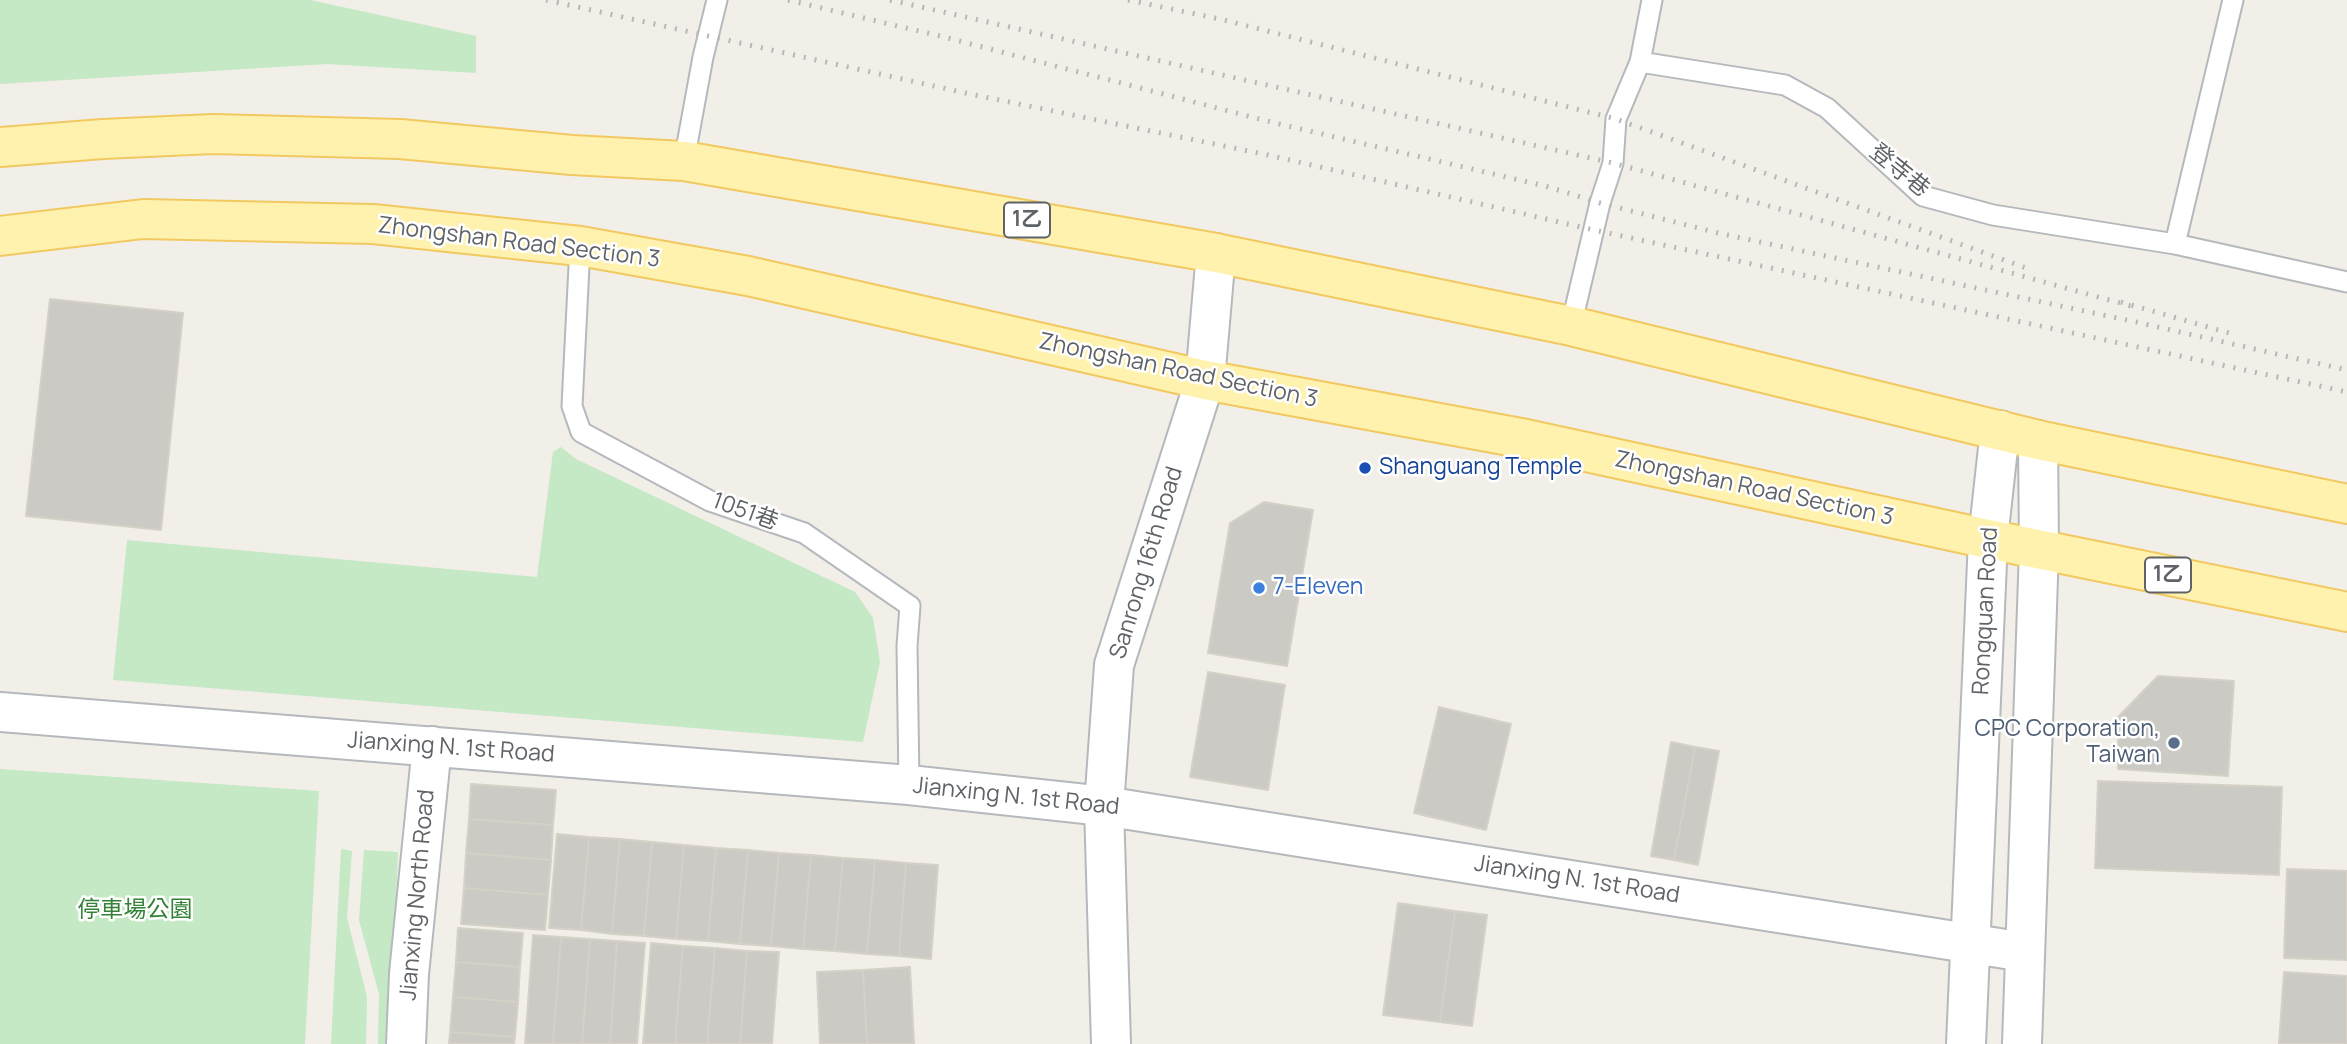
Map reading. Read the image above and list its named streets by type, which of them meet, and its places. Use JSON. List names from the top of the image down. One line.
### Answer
{"streets":{"main road":["1乙","Zhongshan Road Section 3"],"street":["Sanrong 16th Road","Rongquan Road","Jianxing N. 1st Road","Jianxing North Road"],"lane":["登寺巷","1051巷"]},"crossings":[["1乙","Sanrong 16th Road"],["1乙","Rongquan Road"],["Zhongshan Road Section 3","1051巷"],["Zhongshan Road Section 3","Sanrong 16th Road"],["Zhongshan Road Section 3","Rongquan Road"],["1051巷","Jianxing N. 1st Road"],["Sanrong 16th Road","Jianxing N. 1st Road"],["Rongquan Road","Jianxing N. 1st Road"],["Jianxing N. 1st Road","Jianxing North Road"]],"parks":["停車場公園"],"places":["Shanguang Temple","7-Eleven","CPC Corporation, Taiwan"]}
